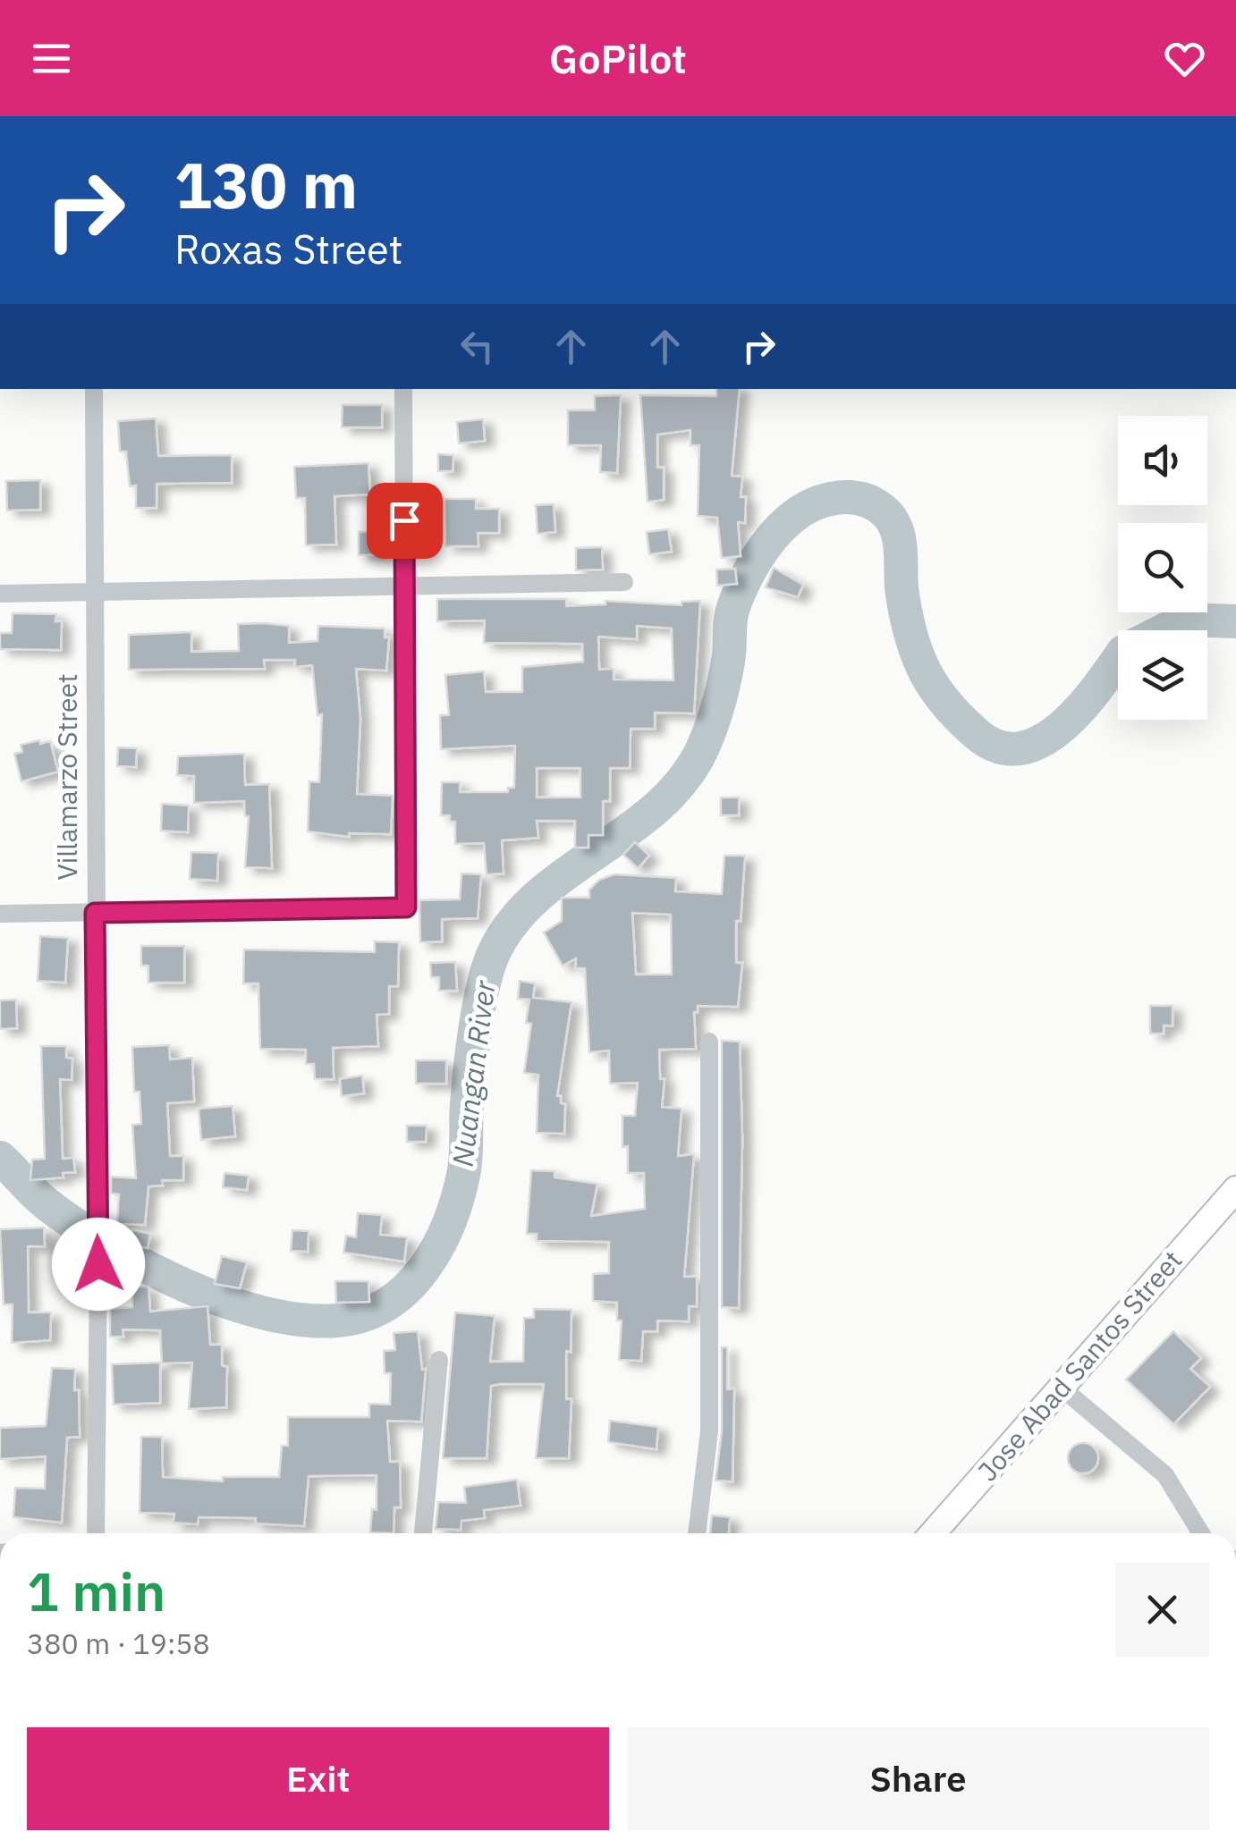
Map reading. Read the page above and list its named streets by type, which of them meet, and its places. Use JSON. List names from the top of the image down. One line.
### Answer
{"streets":{"main road":["Jose Abad Santos Street"],"street":["Villamarzo Street"]},"water":["Nuangan River"],"page":{"header":"GoPilot","turn":["130 m","Roxas Street"],"heading":["1 min","380 m · 19:58"],"buttons":["Exit","Share"]}}
